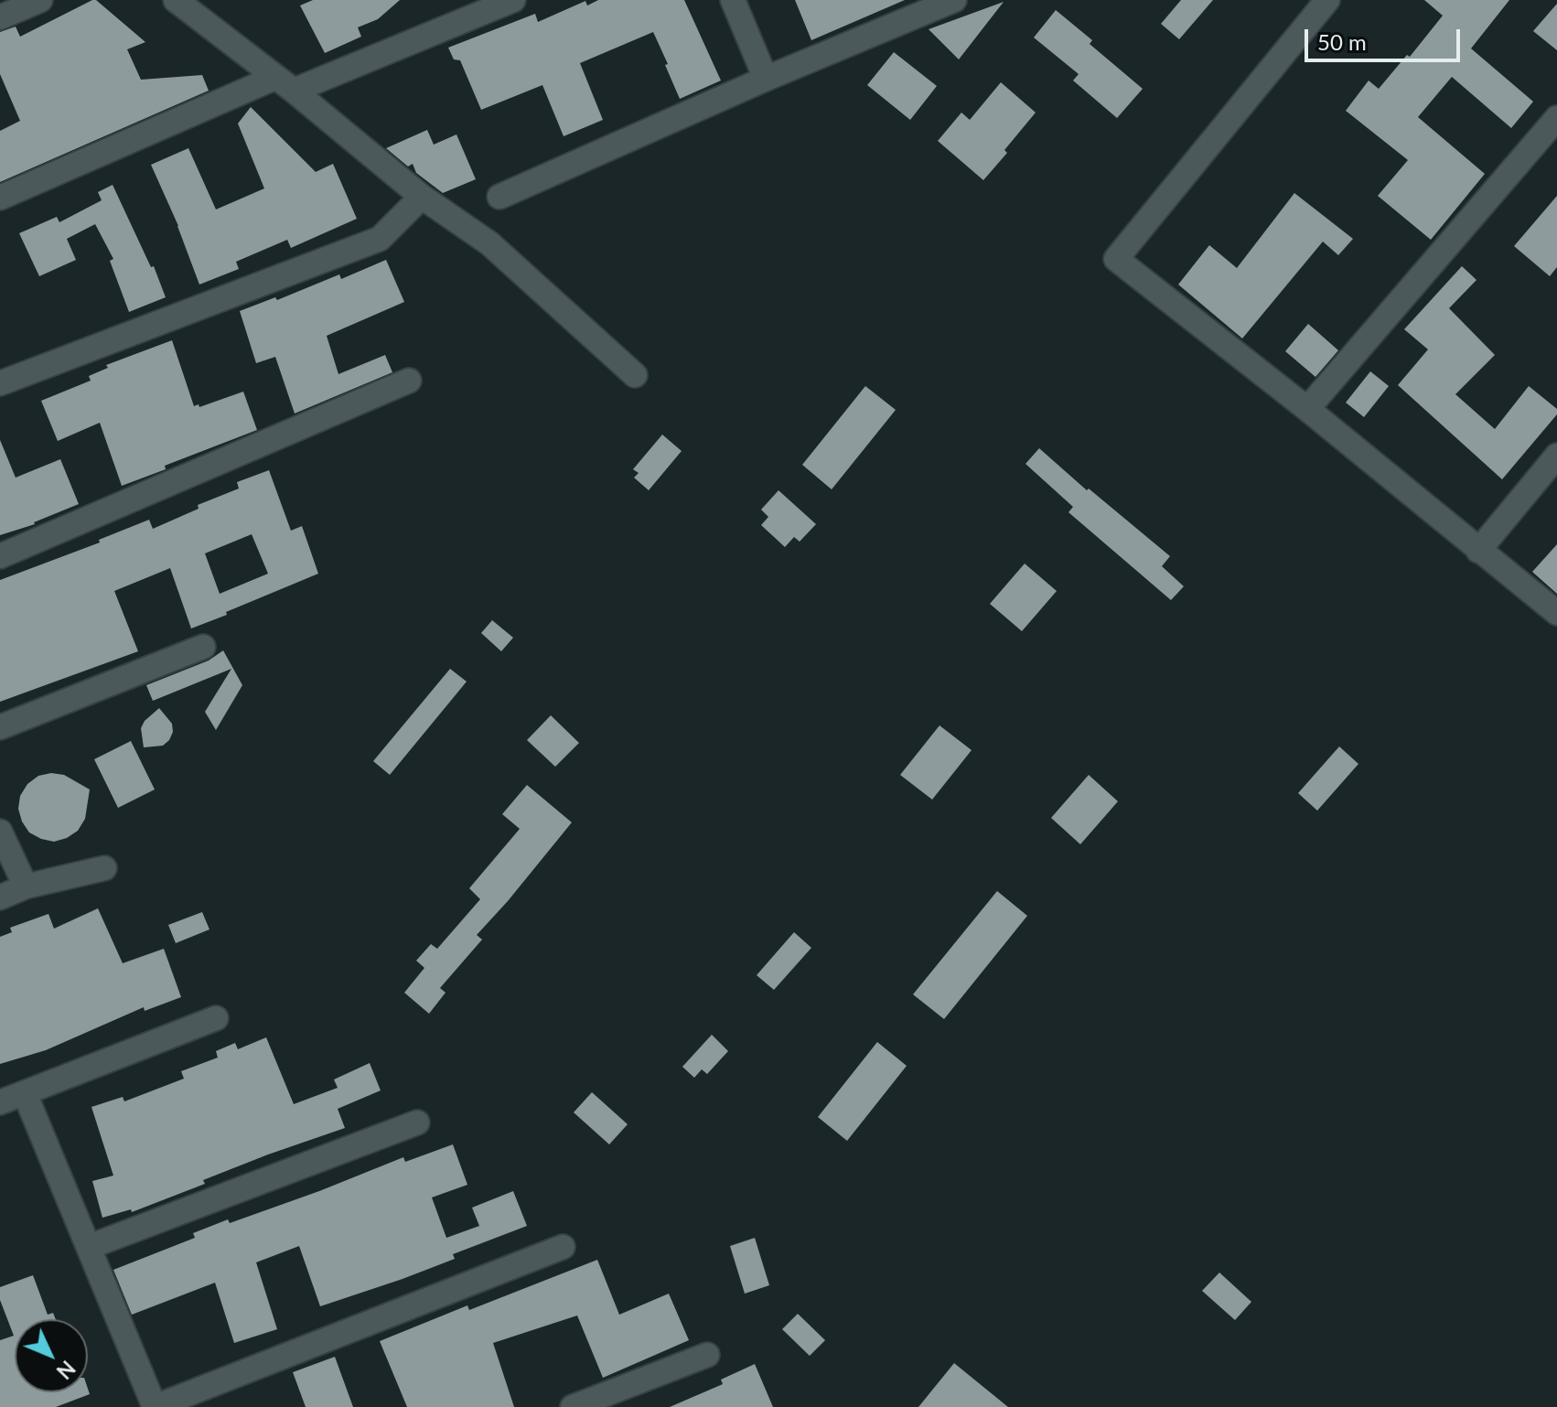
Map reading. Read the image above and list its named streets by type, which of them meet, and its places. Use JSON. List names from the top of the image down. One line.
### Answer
{"scale_bar":"50 m","north":"bottom right"}
